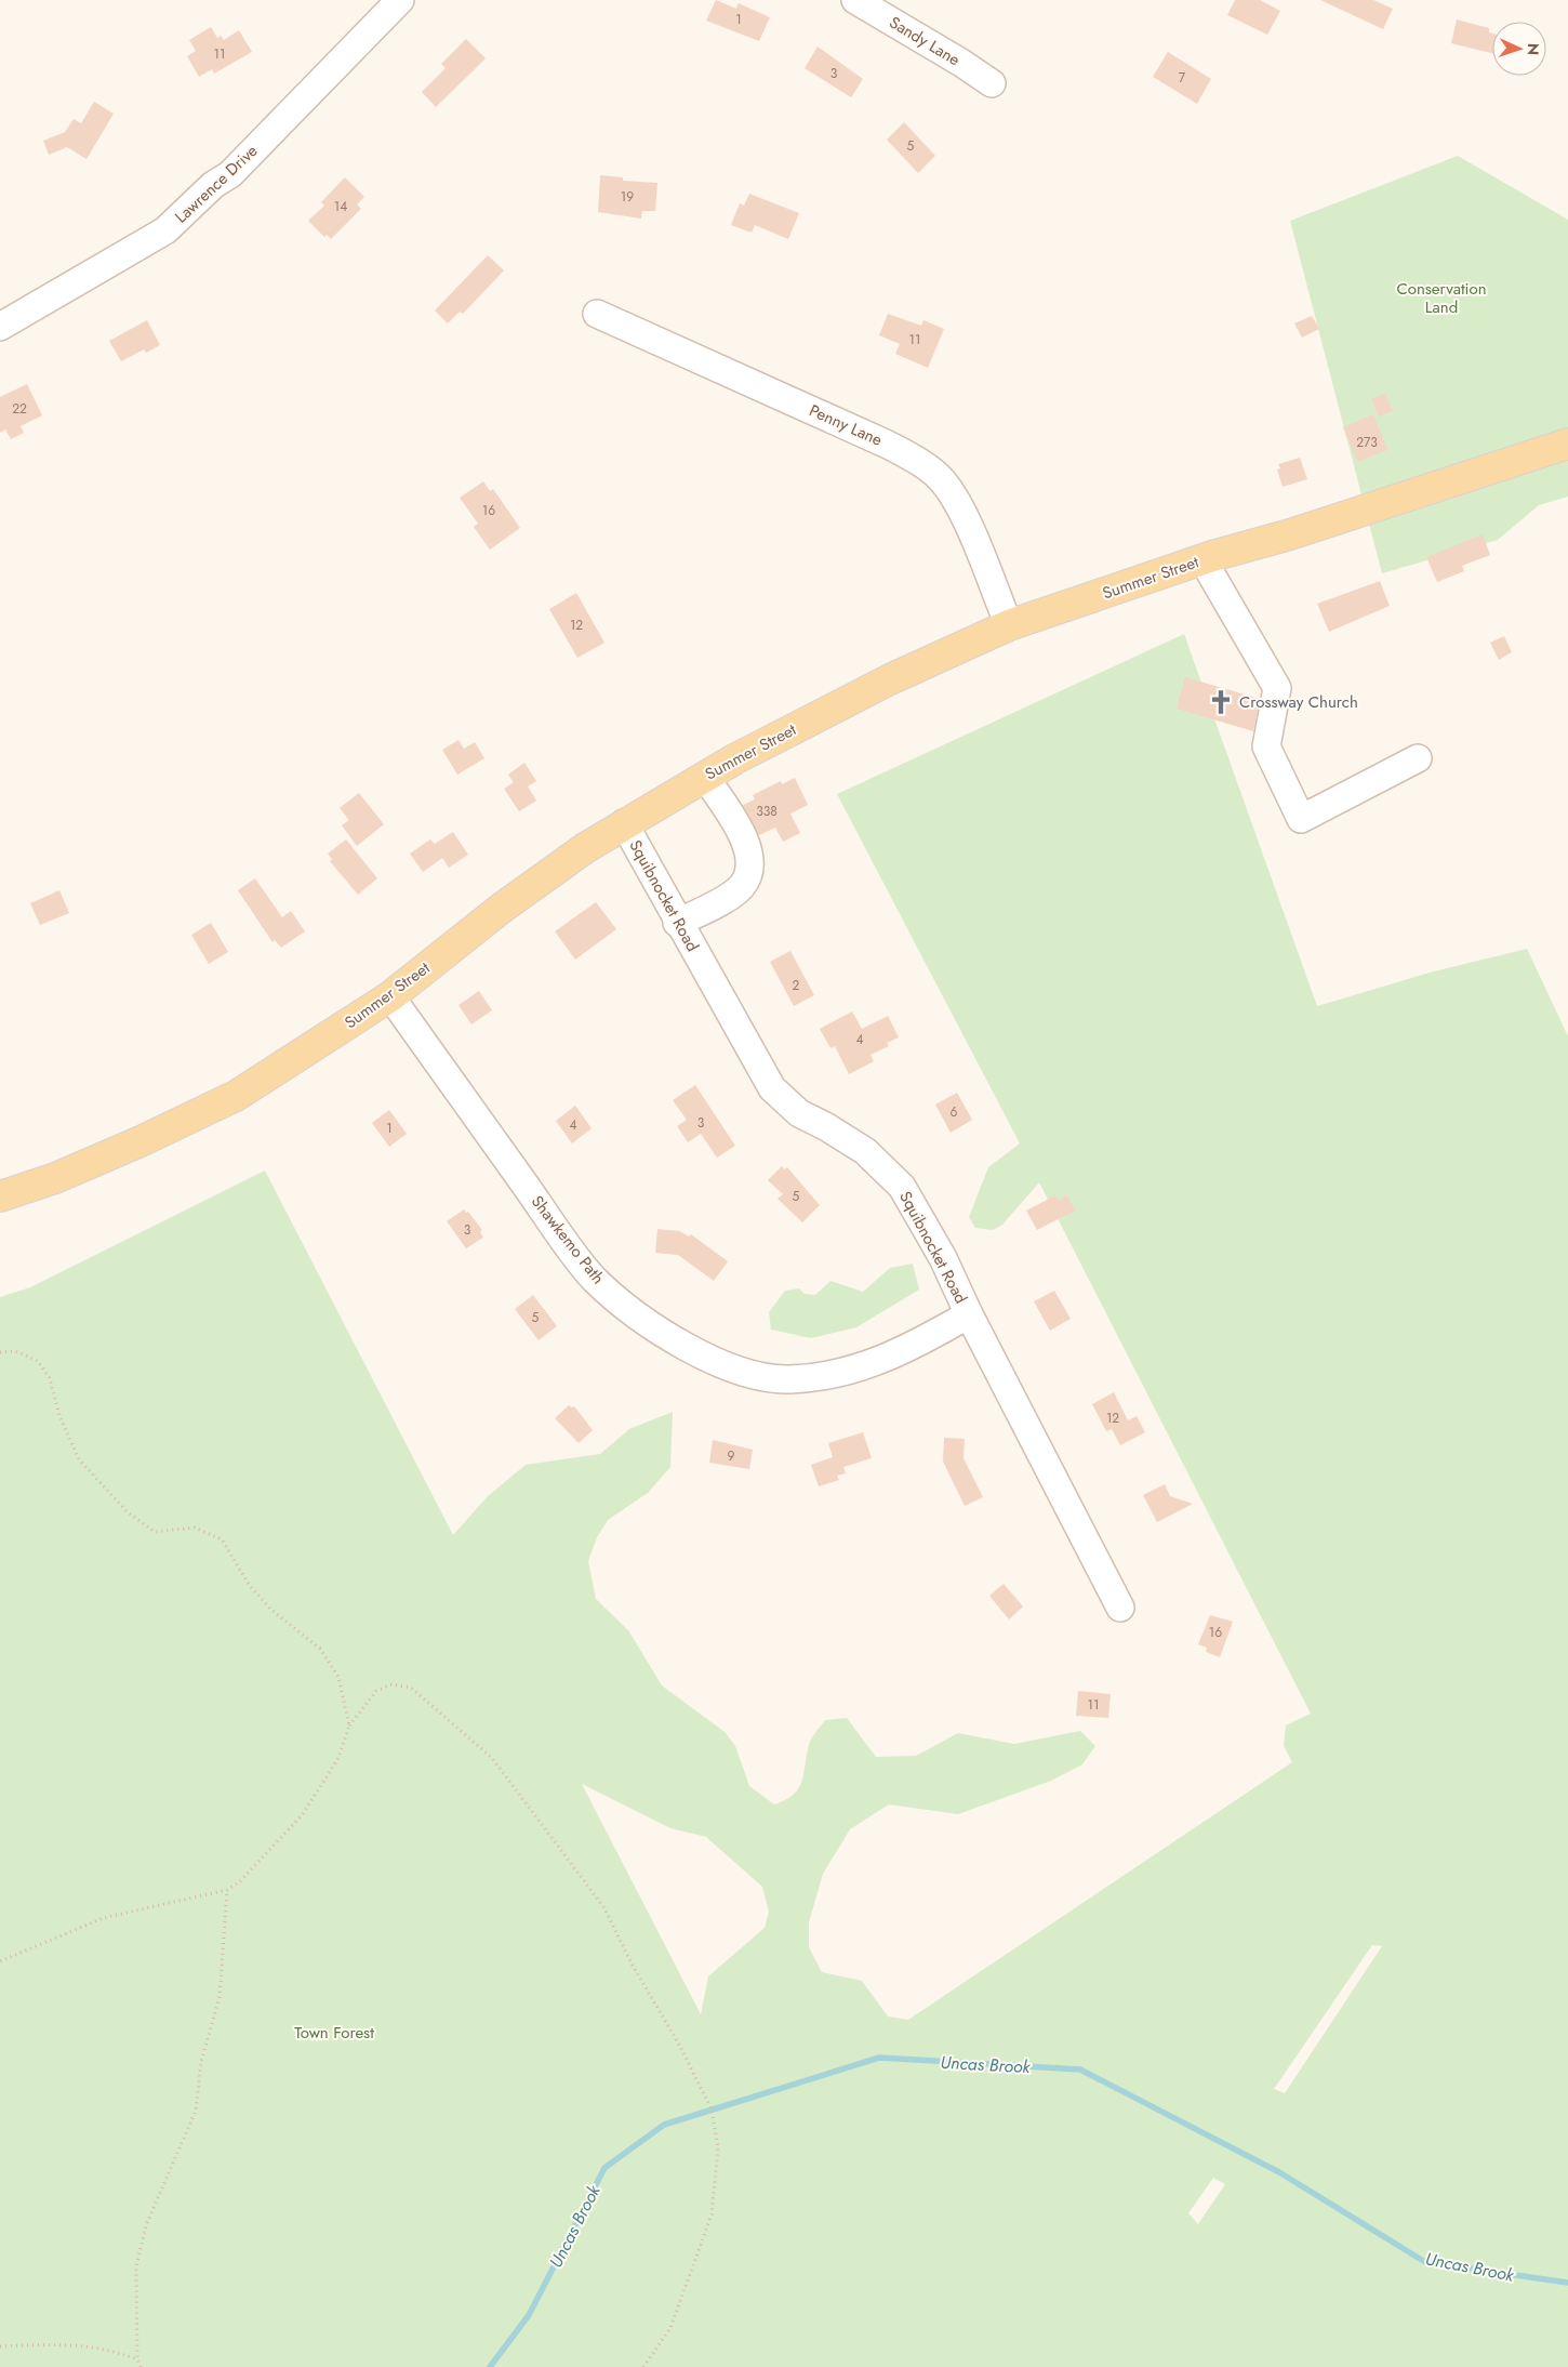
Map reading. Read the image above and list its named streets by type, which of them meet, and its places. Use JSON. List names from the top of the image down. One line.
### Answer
{"streets":{"main road":["Summer Street"],"street":["Sandy Lane","Lawrence Drive","Penny Lane","Squibnocket Road","Shawkemo Path"]},"crossings":[["Penny Lane","Summer Street"],["Summer Street","Squibnocket Road"],["Summer Street","Shawkemo Path"],["Squibnocket Road","Shawkemo Path"]],"water":["Uncas Brook"],"parks":["Conservation Land","Town Forest"],"places":{"church":["Crossway Church"]},"house_numbers":["1","11","3","7","5","19","14","11","22","273","16","12","338","2","4","6","3","4","1","5","3","5","12","9","16","11"],"north":"right"}
